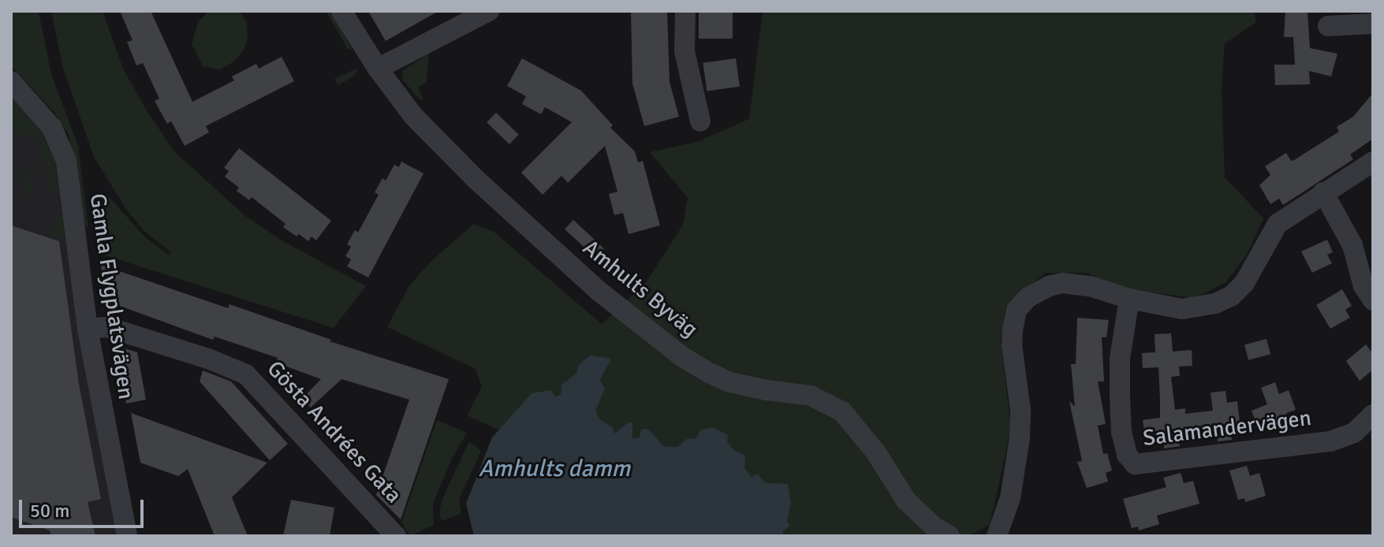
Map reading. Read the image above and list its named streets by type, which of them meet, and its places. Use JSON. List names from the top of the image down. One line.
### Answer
{"streets":{"street":["Amhults Byväg","Gamla Flygplatsvägen","Salamandervägen","Gösta Andrées Gata"]},"crossings":[["Gamla Flygplatsvägen","Gösta Andrées Gata"]],"water":["Amhults damm"],"scale_bar":"50 m"}
